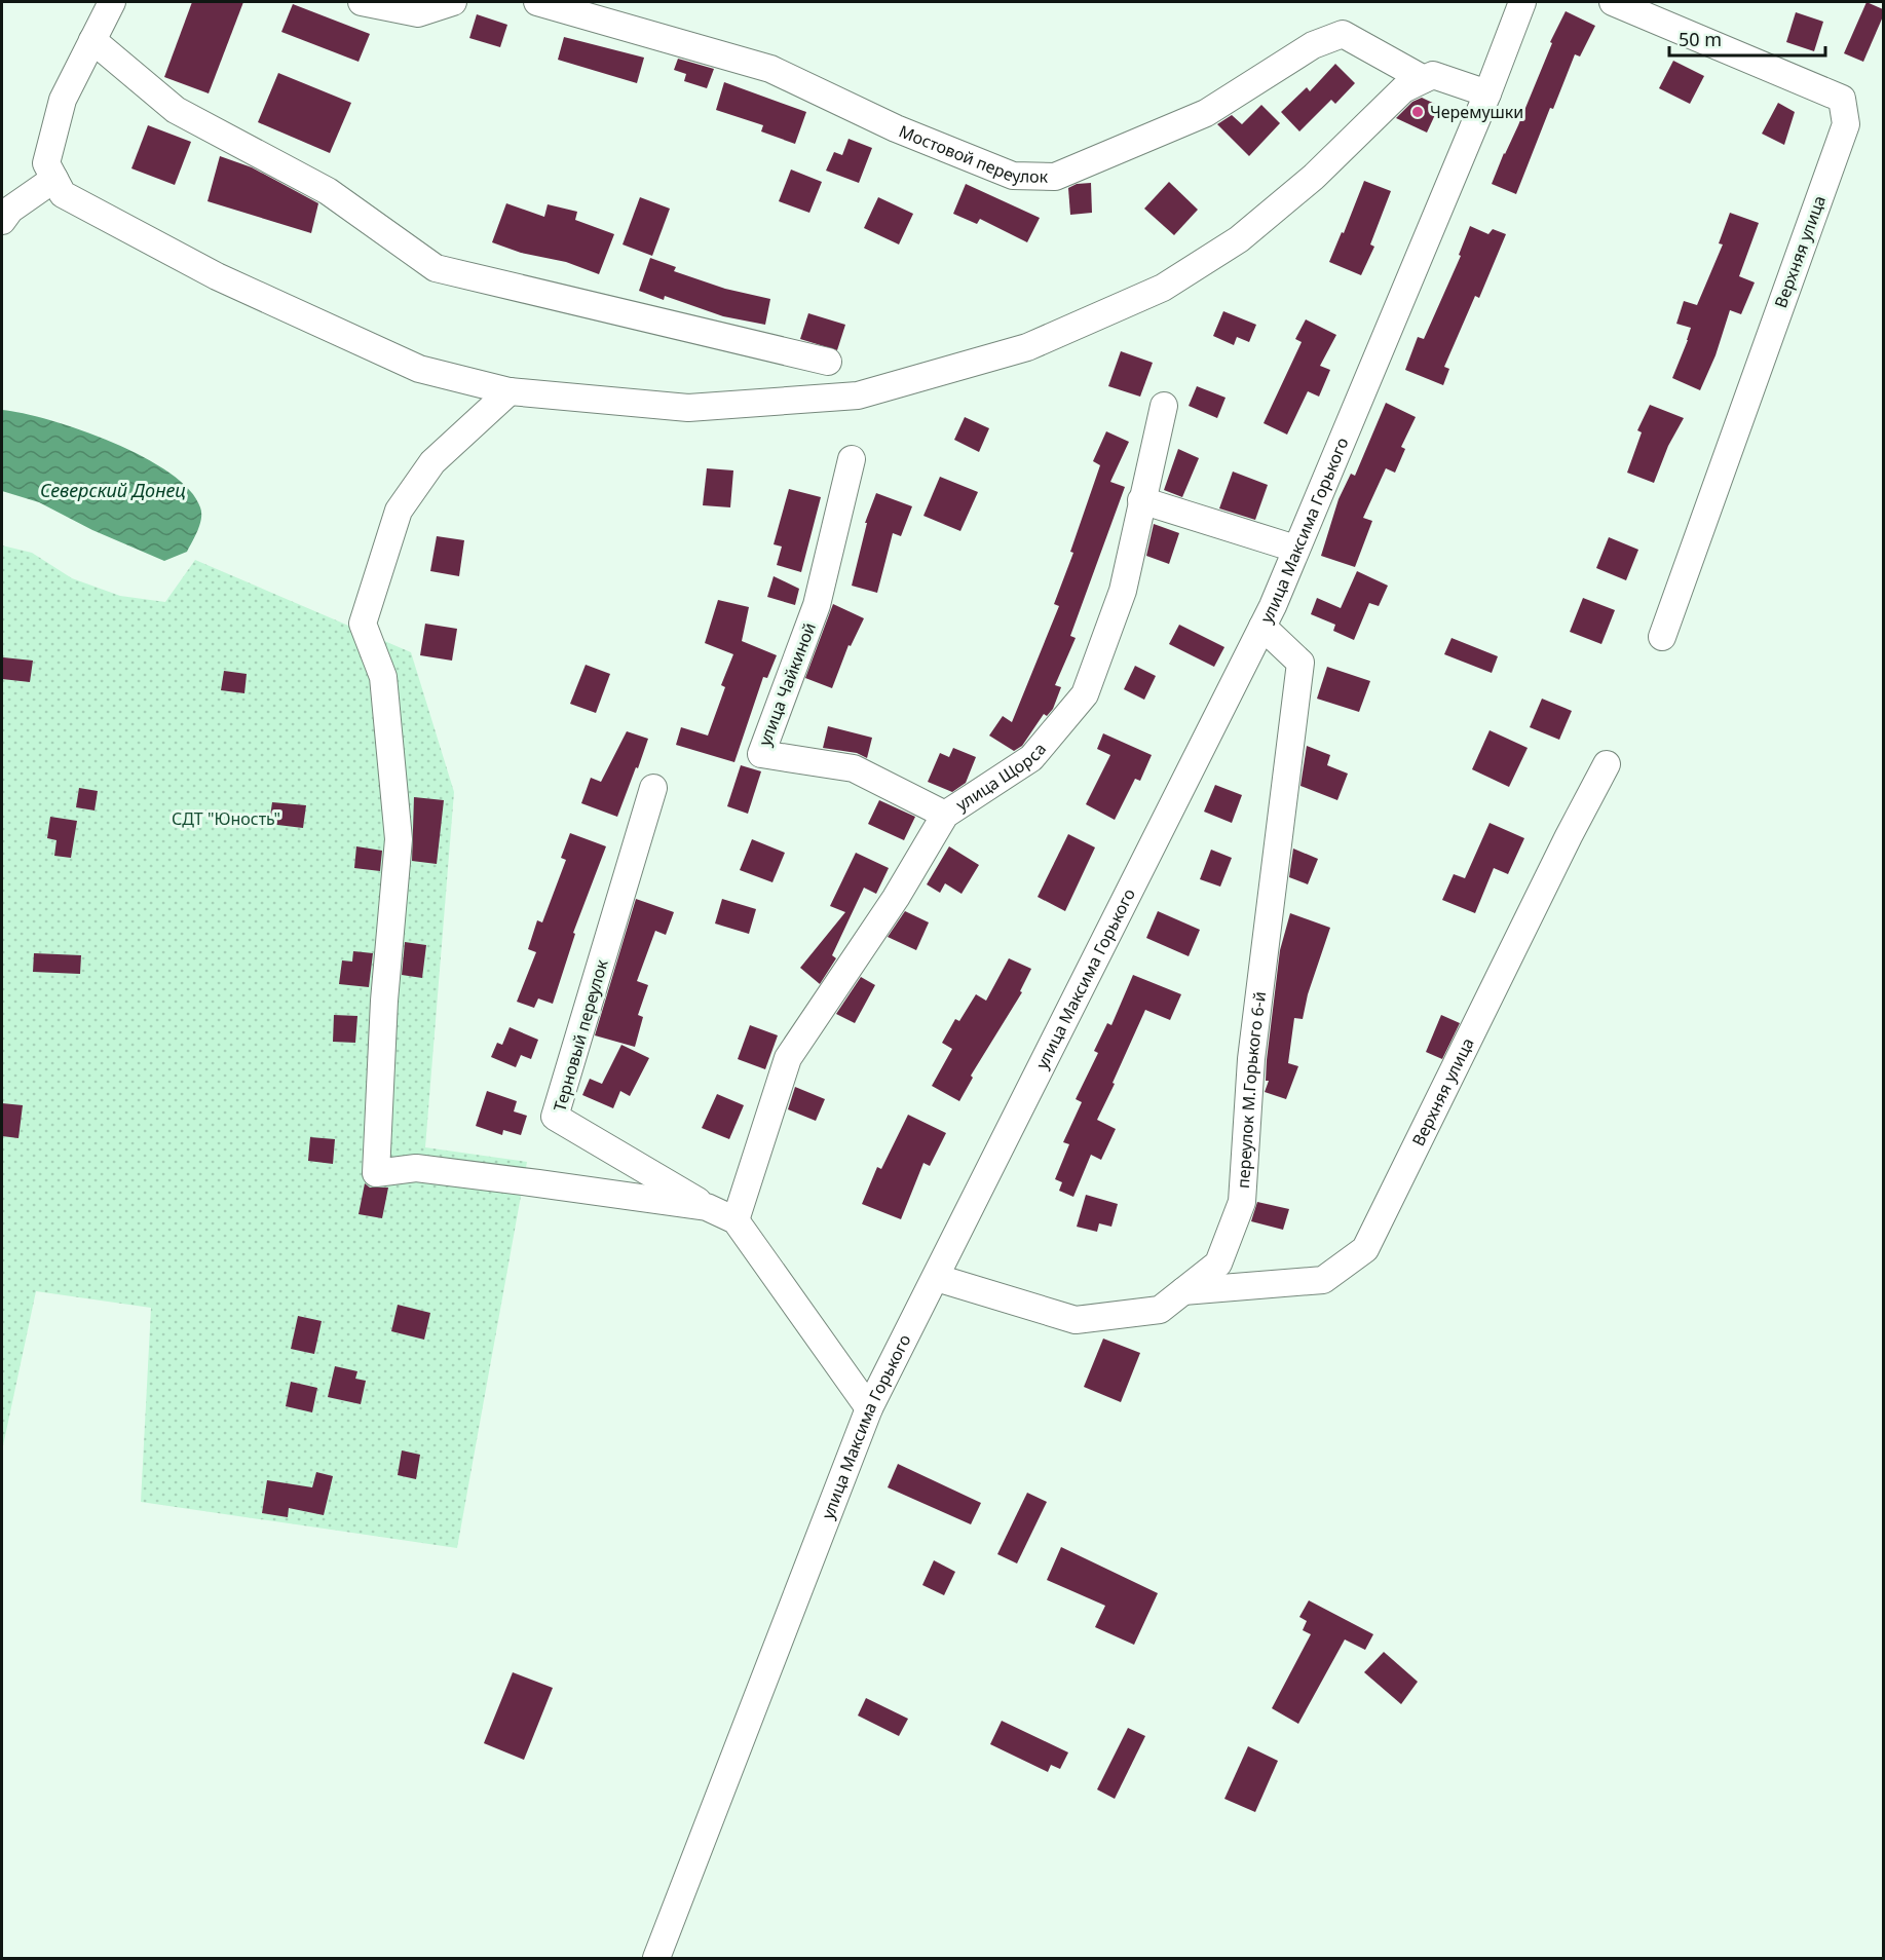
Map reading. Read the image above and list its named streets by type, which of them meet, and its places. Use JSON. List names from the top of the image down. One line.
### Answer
{"streets":{"street":["Мостовой переулок","Верхняя улица","улица Максима Горького","улица Чайкиной","улица Щорса","Терновый переулок","переулок М.Горького 6-й"]},"crossings":[["Верхняя улица","переулок М.Горького 6-й"],["улица Максима Горького","переулок М.Горького 6-й"],["улица Чайкиной","улица Щорса"]],"water":["Северский Донец"],"parks":["СДТ \"Юность\""],"places":["Черемушки"],"scale_bar":"50 m"}
